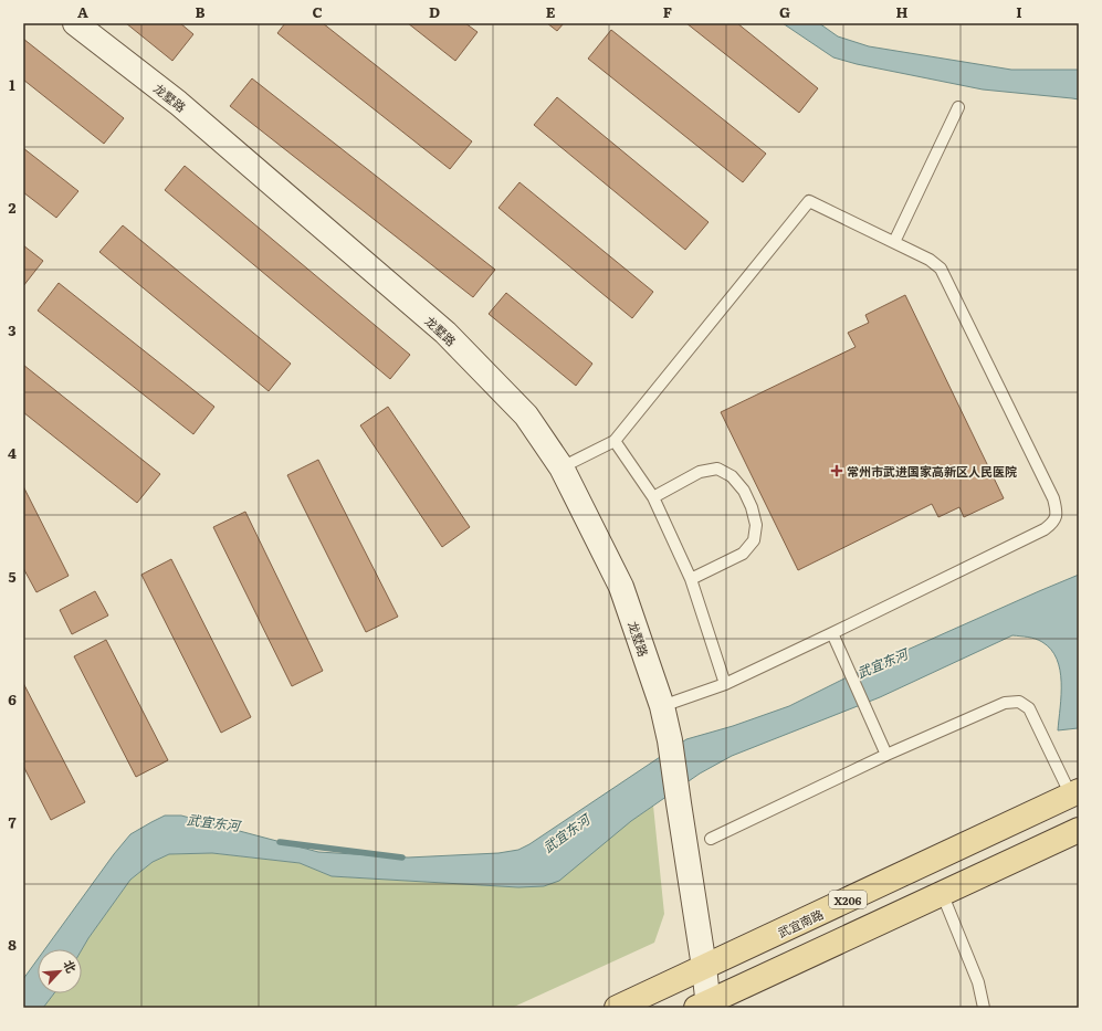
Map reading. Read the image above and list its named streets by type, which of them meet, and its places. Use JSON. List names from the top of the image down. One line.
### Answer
{"streets":{"main road":["X206","武宜南路"],"street":["龙墅路"]},"crossings":[["龙墅路","武宜南路"]],"water":["武宜东河"],"places":{"health":["常州市武进国家高新区人民医院"]},"north":"top right","grid":{"columns":["A","B","C","D","E","F","G","H","I"],"rows":["1","2","3","4","5","6","7","8"]}}
